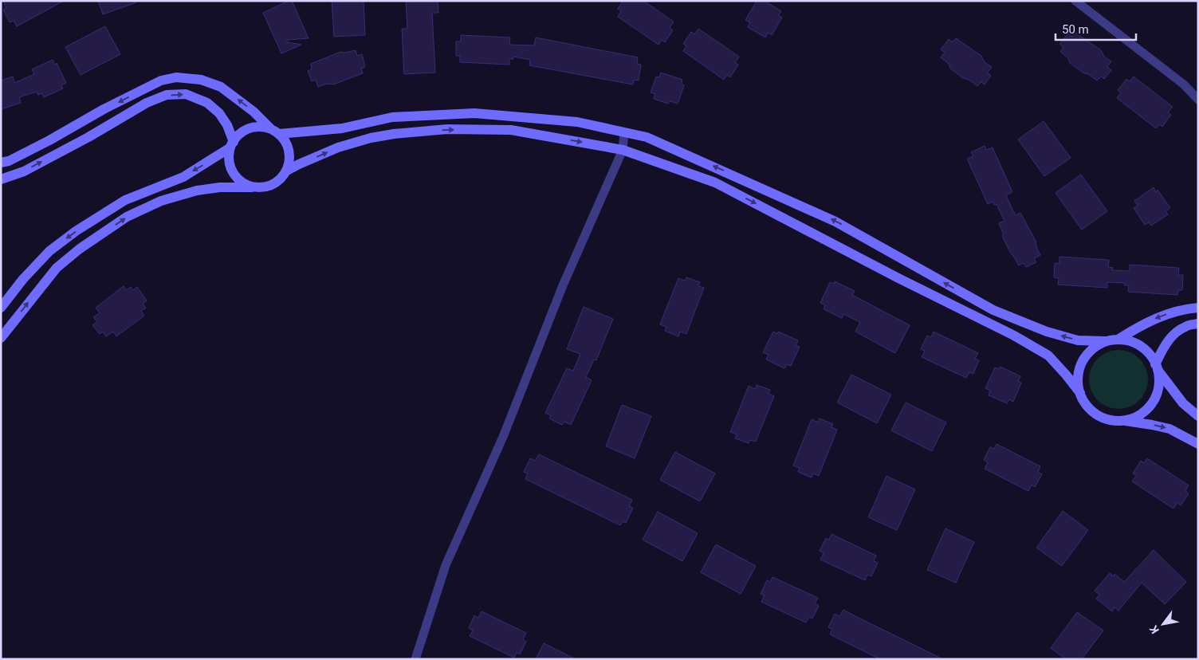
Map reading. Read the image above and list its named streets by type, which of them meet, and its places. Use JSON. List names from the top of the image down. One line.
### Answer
{"scale_bar":"50 m","north":"bottom left"}
